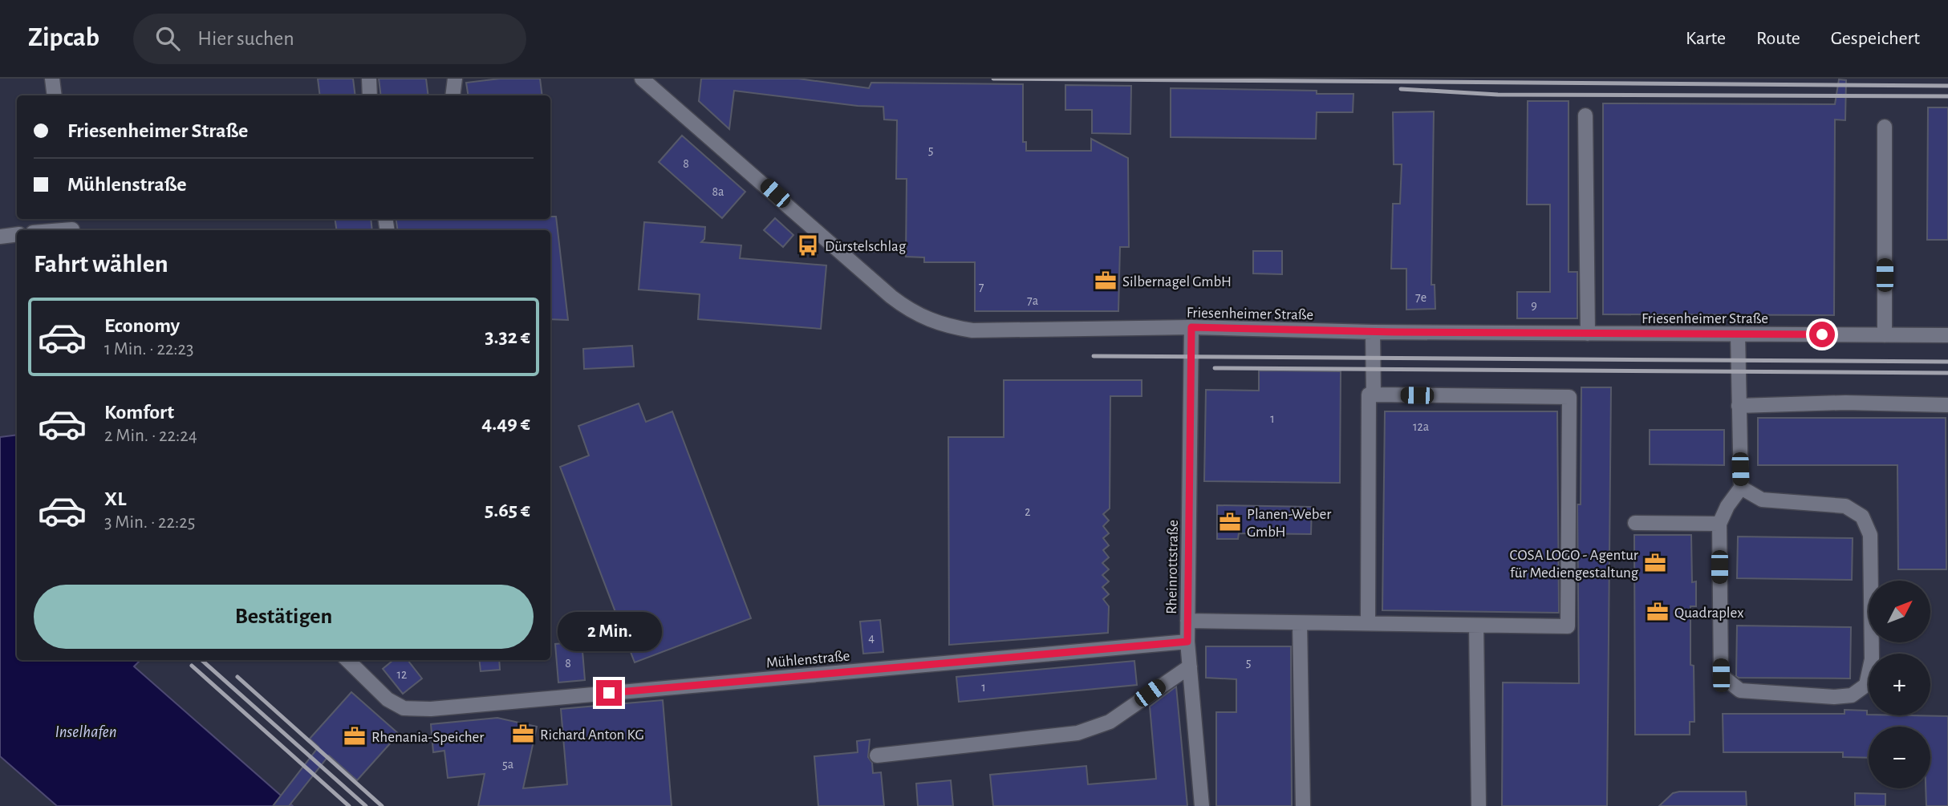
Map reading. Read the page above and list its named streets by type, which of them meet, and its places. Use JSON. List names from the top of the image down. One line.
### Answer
{"streets":{"street":["Friesenheimer Straße","Rheinrottstraße","Mühlenstraße"]},"crossings":[["Friesenheimer Straße","Rheinrottstraße"],["Rheinrottstraße","Mühlenstraße"]],"water":["Inselhafen"],"places":{"bus stop":["Dürstelschlag"],"office":["Silbernagel GmbH","Planen-Weber GmbH","COSA LOGO - Agentur für Mediengestaltung","Quadraplex","Richard Anton KG","Rhenania-Speicher"]},"house_numbers":["5","8","8a","7","7e","7a","9","1","12a","2","4","5","8","12","1","5a"],"north":"top right","page":{"header":"Zipcab","search":"Hier suchen","nav":["Karte","Route","Gespeichert"],"banner":["Friesenheimer Straße","Mühlenstraße"],"heading":"Fahrt wählen","list":[{"name":"Economy","note":"1 Min. · 22:23","value":"3.32 €"},{"name":"Komfort","note":"2 Min. · 22:24","value":"4.49 €"},{"name":"XL","note":"3 Min. · 22:25","value":"5.65 €"}],"buttons":"Bestätigen","map_buttons":["+","−"],"bubble":"2 Min."}}
